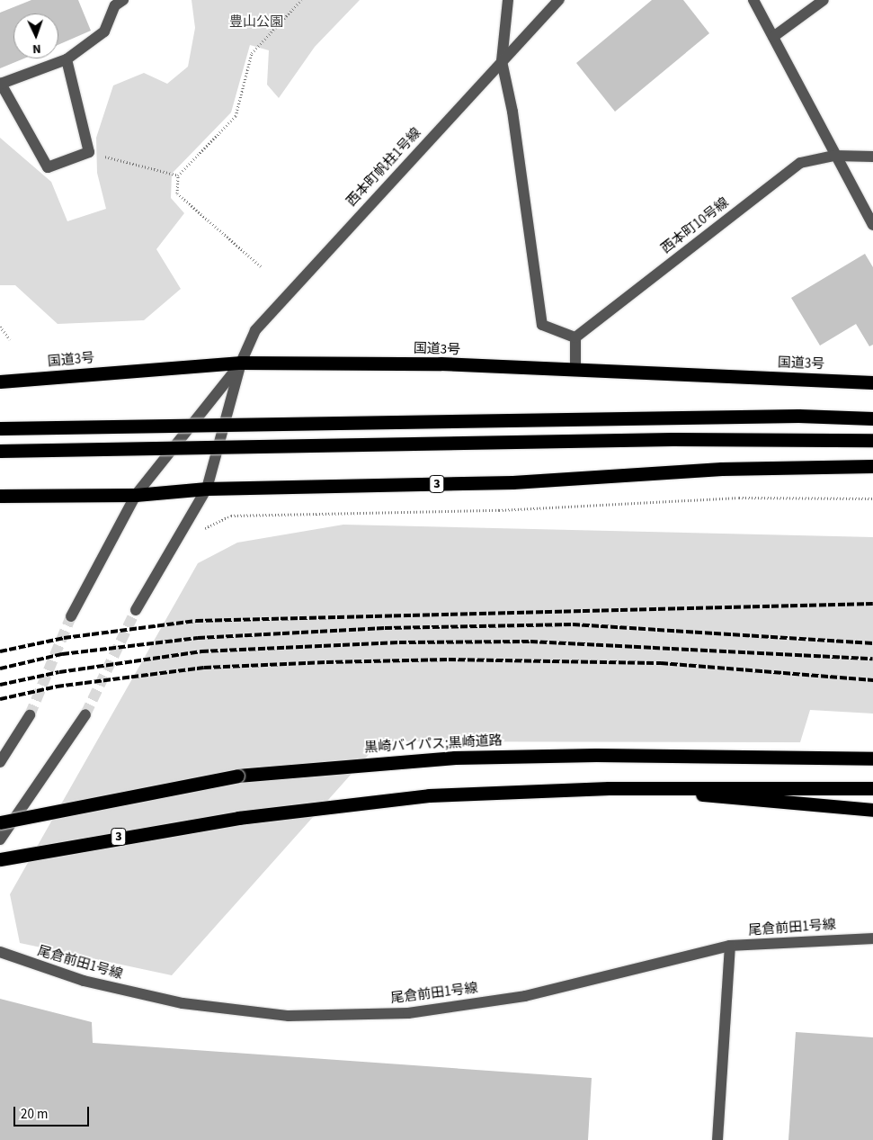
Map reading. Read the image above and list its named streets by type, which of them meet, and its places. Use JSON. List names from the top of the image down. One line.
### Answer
{"streets":{"highway":["国道3号","3","黒崎バイパス;黒崎道路"],"street":["西本町帆柱1号線","西本町10号線","尾倉前田1号線"]},"crossings":[["西本町帆柱1号線","国道3号"]],"parks":["豊山公園"],"scale_bar":"20 m","north":"bottom"}
